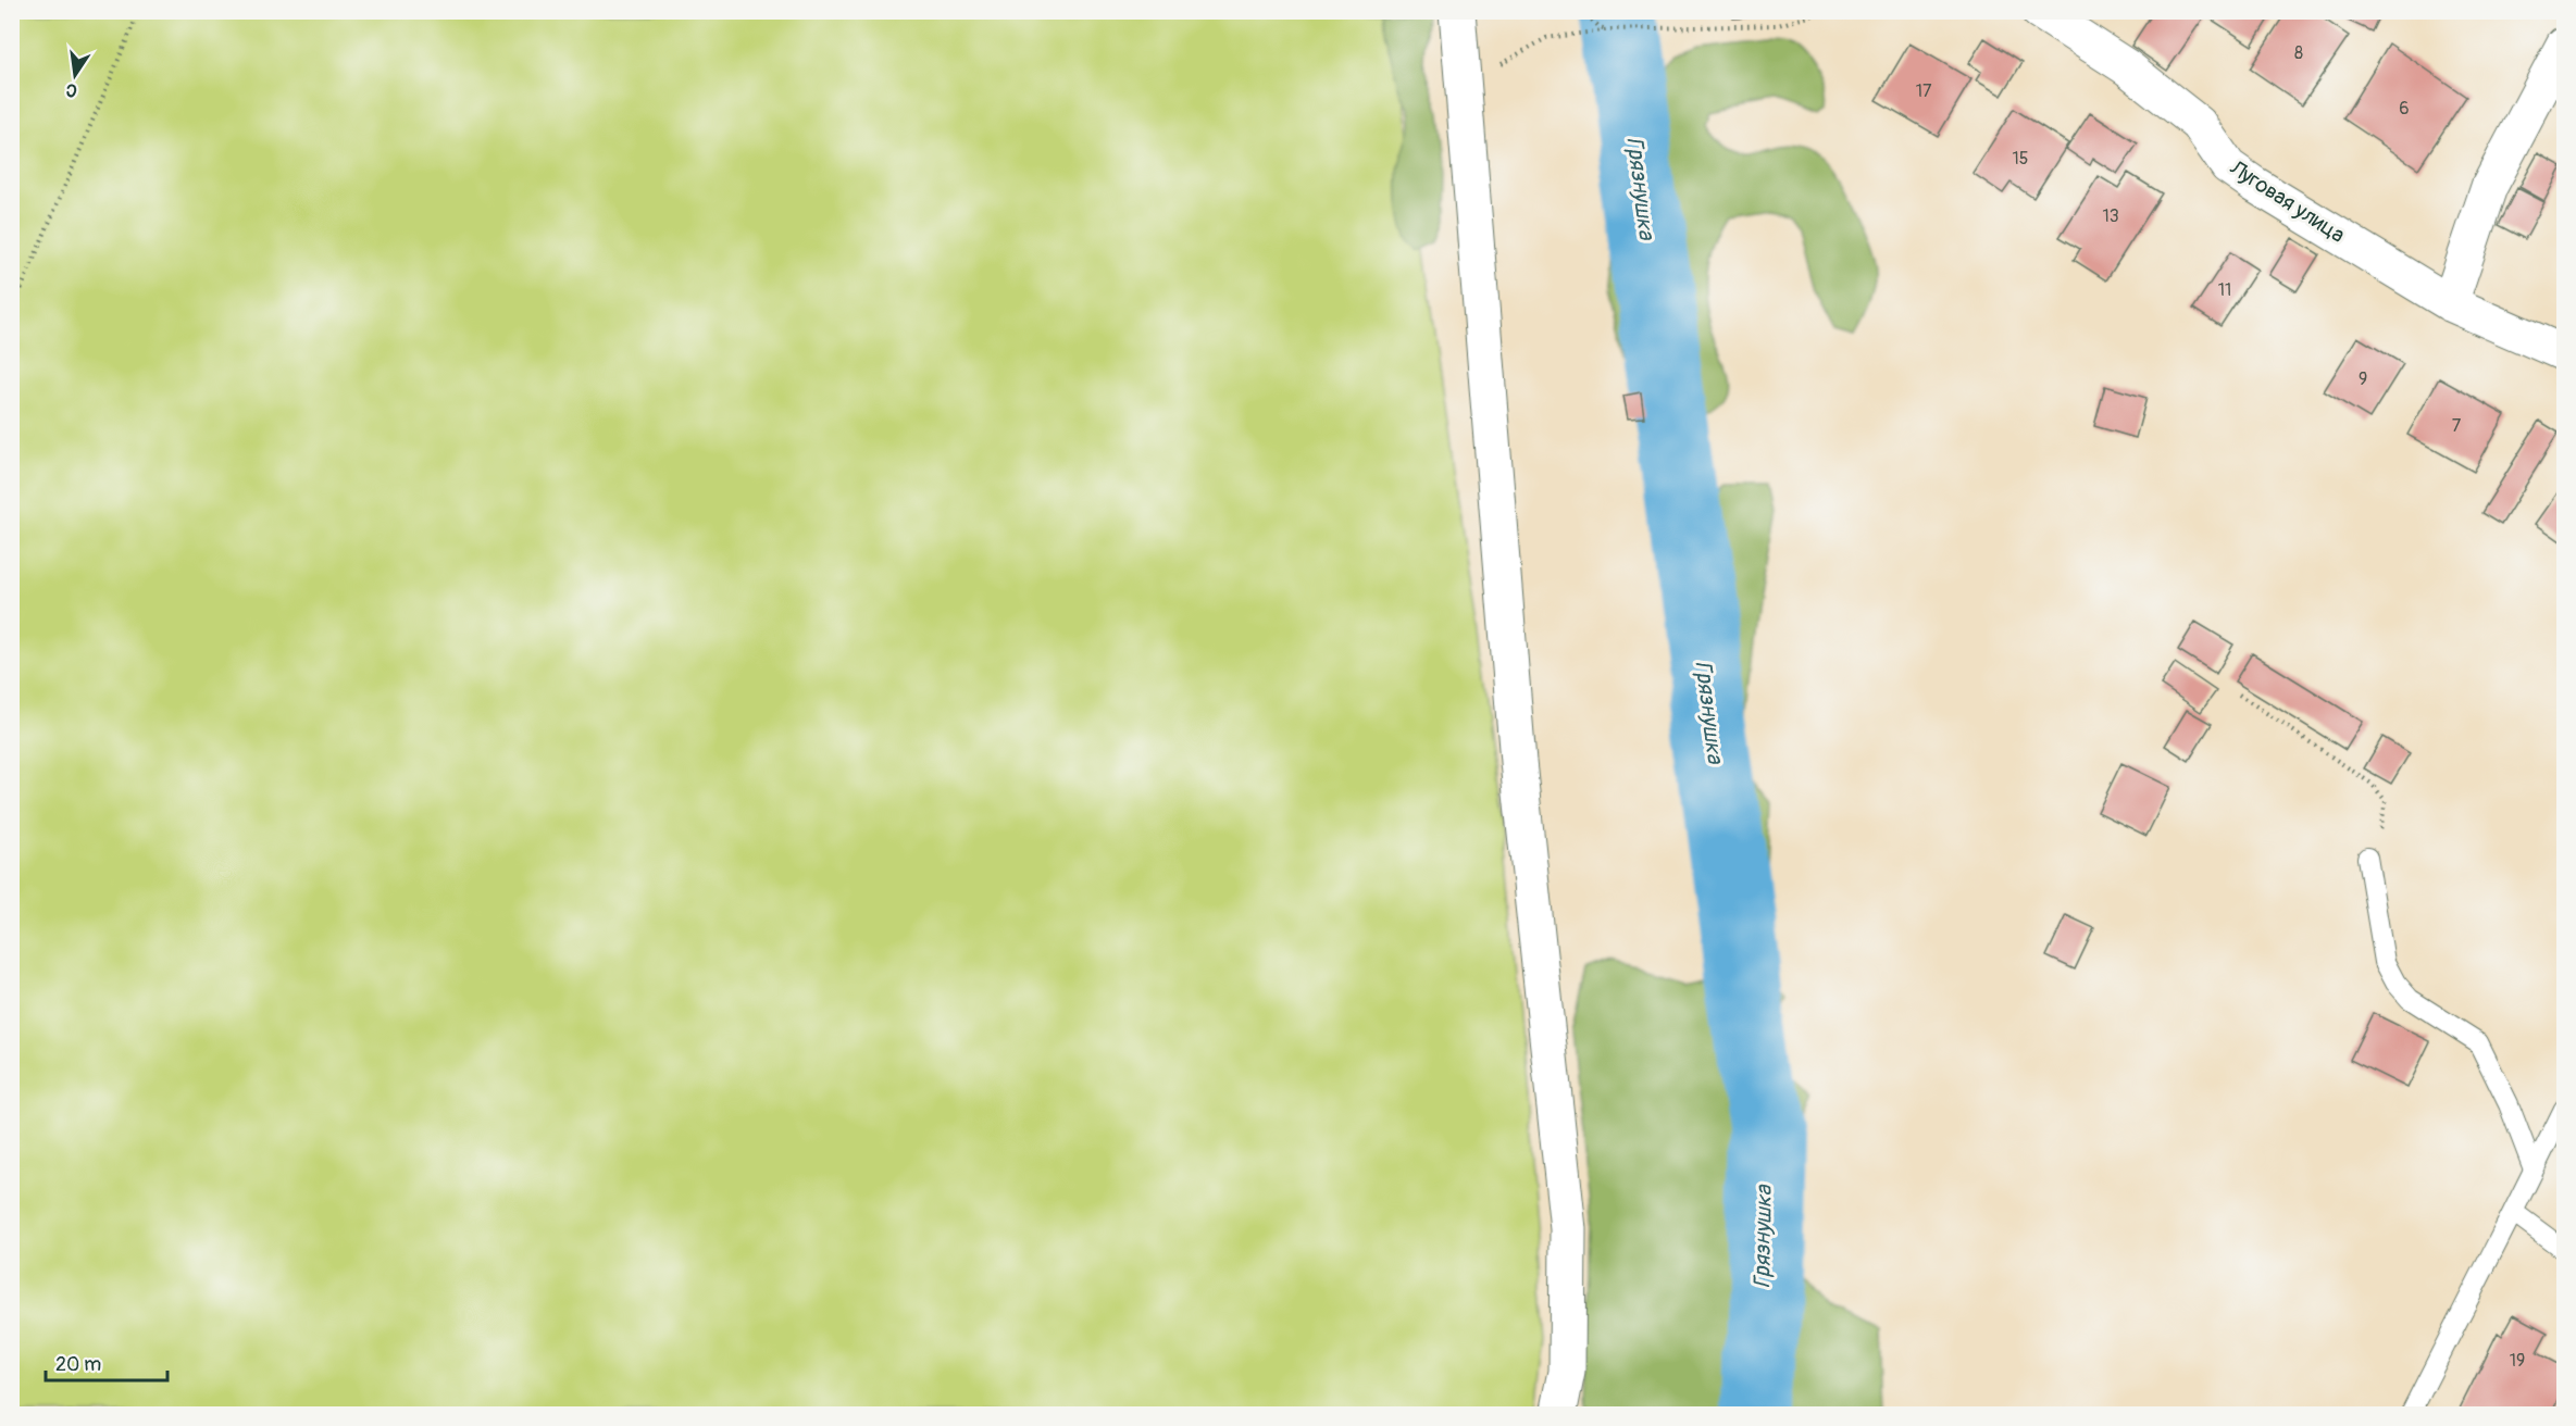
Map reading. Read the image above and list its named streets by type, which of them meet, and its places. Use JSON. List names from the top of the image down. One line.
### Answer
{"streets":{"street":["Луговая улица"]},"water":["Грязнушка"],"house_numbers":["8","17","6","15","13","11","9","7","19"],"scale_bar":"20 m","north":"bottom"}
